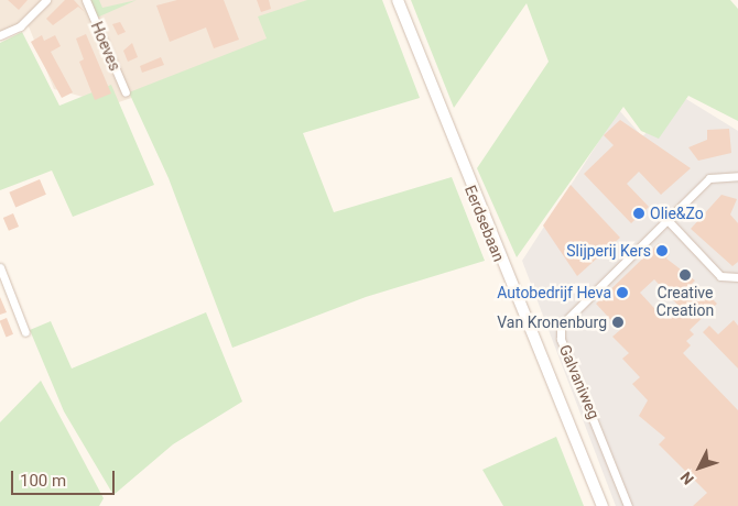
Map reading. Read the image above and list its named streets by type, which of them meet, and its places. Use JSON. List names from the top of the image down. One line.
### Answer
{"streets":{"main road":["Eerdsebaan"],"street":["Hoeves","Galvaniweg"]},"places":["Olie&Zo","Slijperij Kers","Creative Creation","Autobedrijf Heva","Van Kronenburg"],"scale_bar":"100 m","north":"bottom left"}
